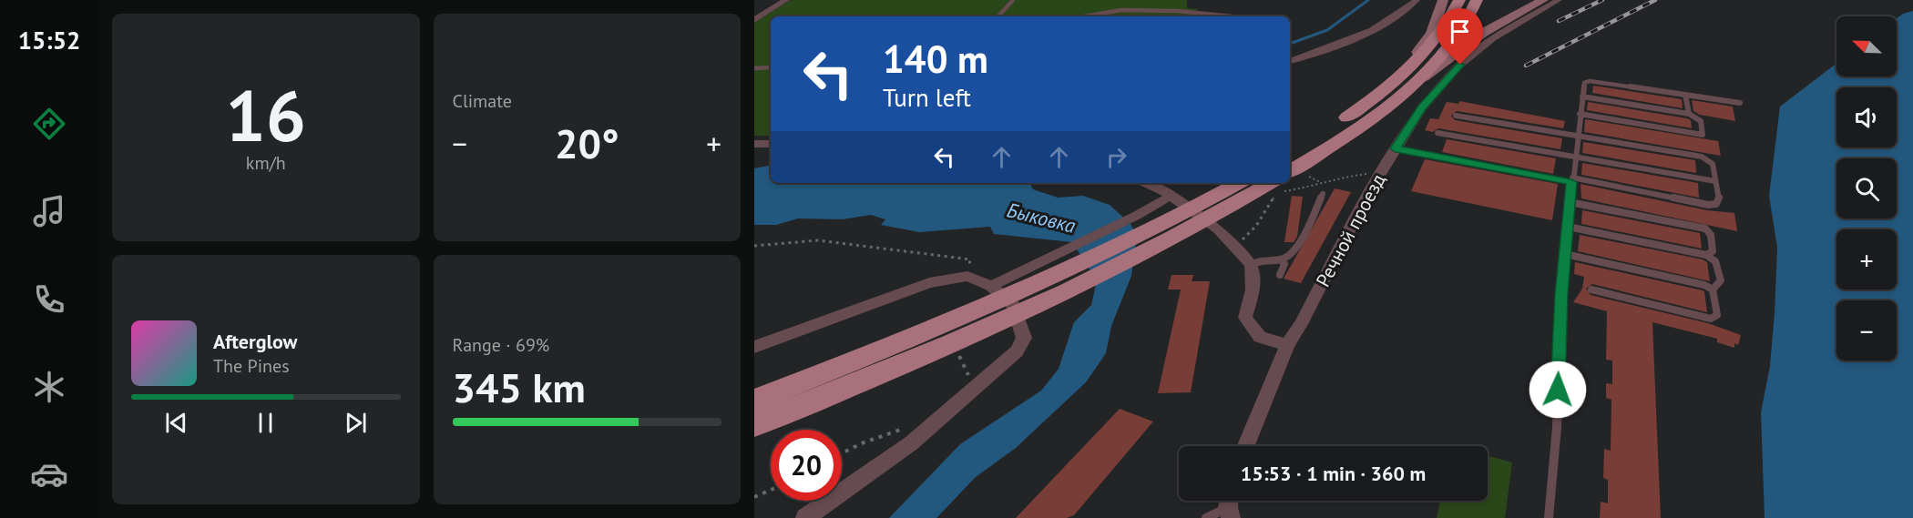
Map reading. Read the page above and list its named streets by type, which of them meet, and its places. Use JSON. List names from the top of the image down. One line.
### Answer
{"streets":{"street":["Речной проезд"]},"water":["Быковка"],"north":"top left","page":{"tabs":"15:52","tile":[["16","km/h"],"Climate",["Range · 69%","345 km"]],"map_buttons":["+","−"],"turn":["140 m","Turn left"],"heat":["−","20°","+"],"song":["Afterglow","The Pines"],"limit":"20","trip":"15:53 · 1 min · 360 m"}}
